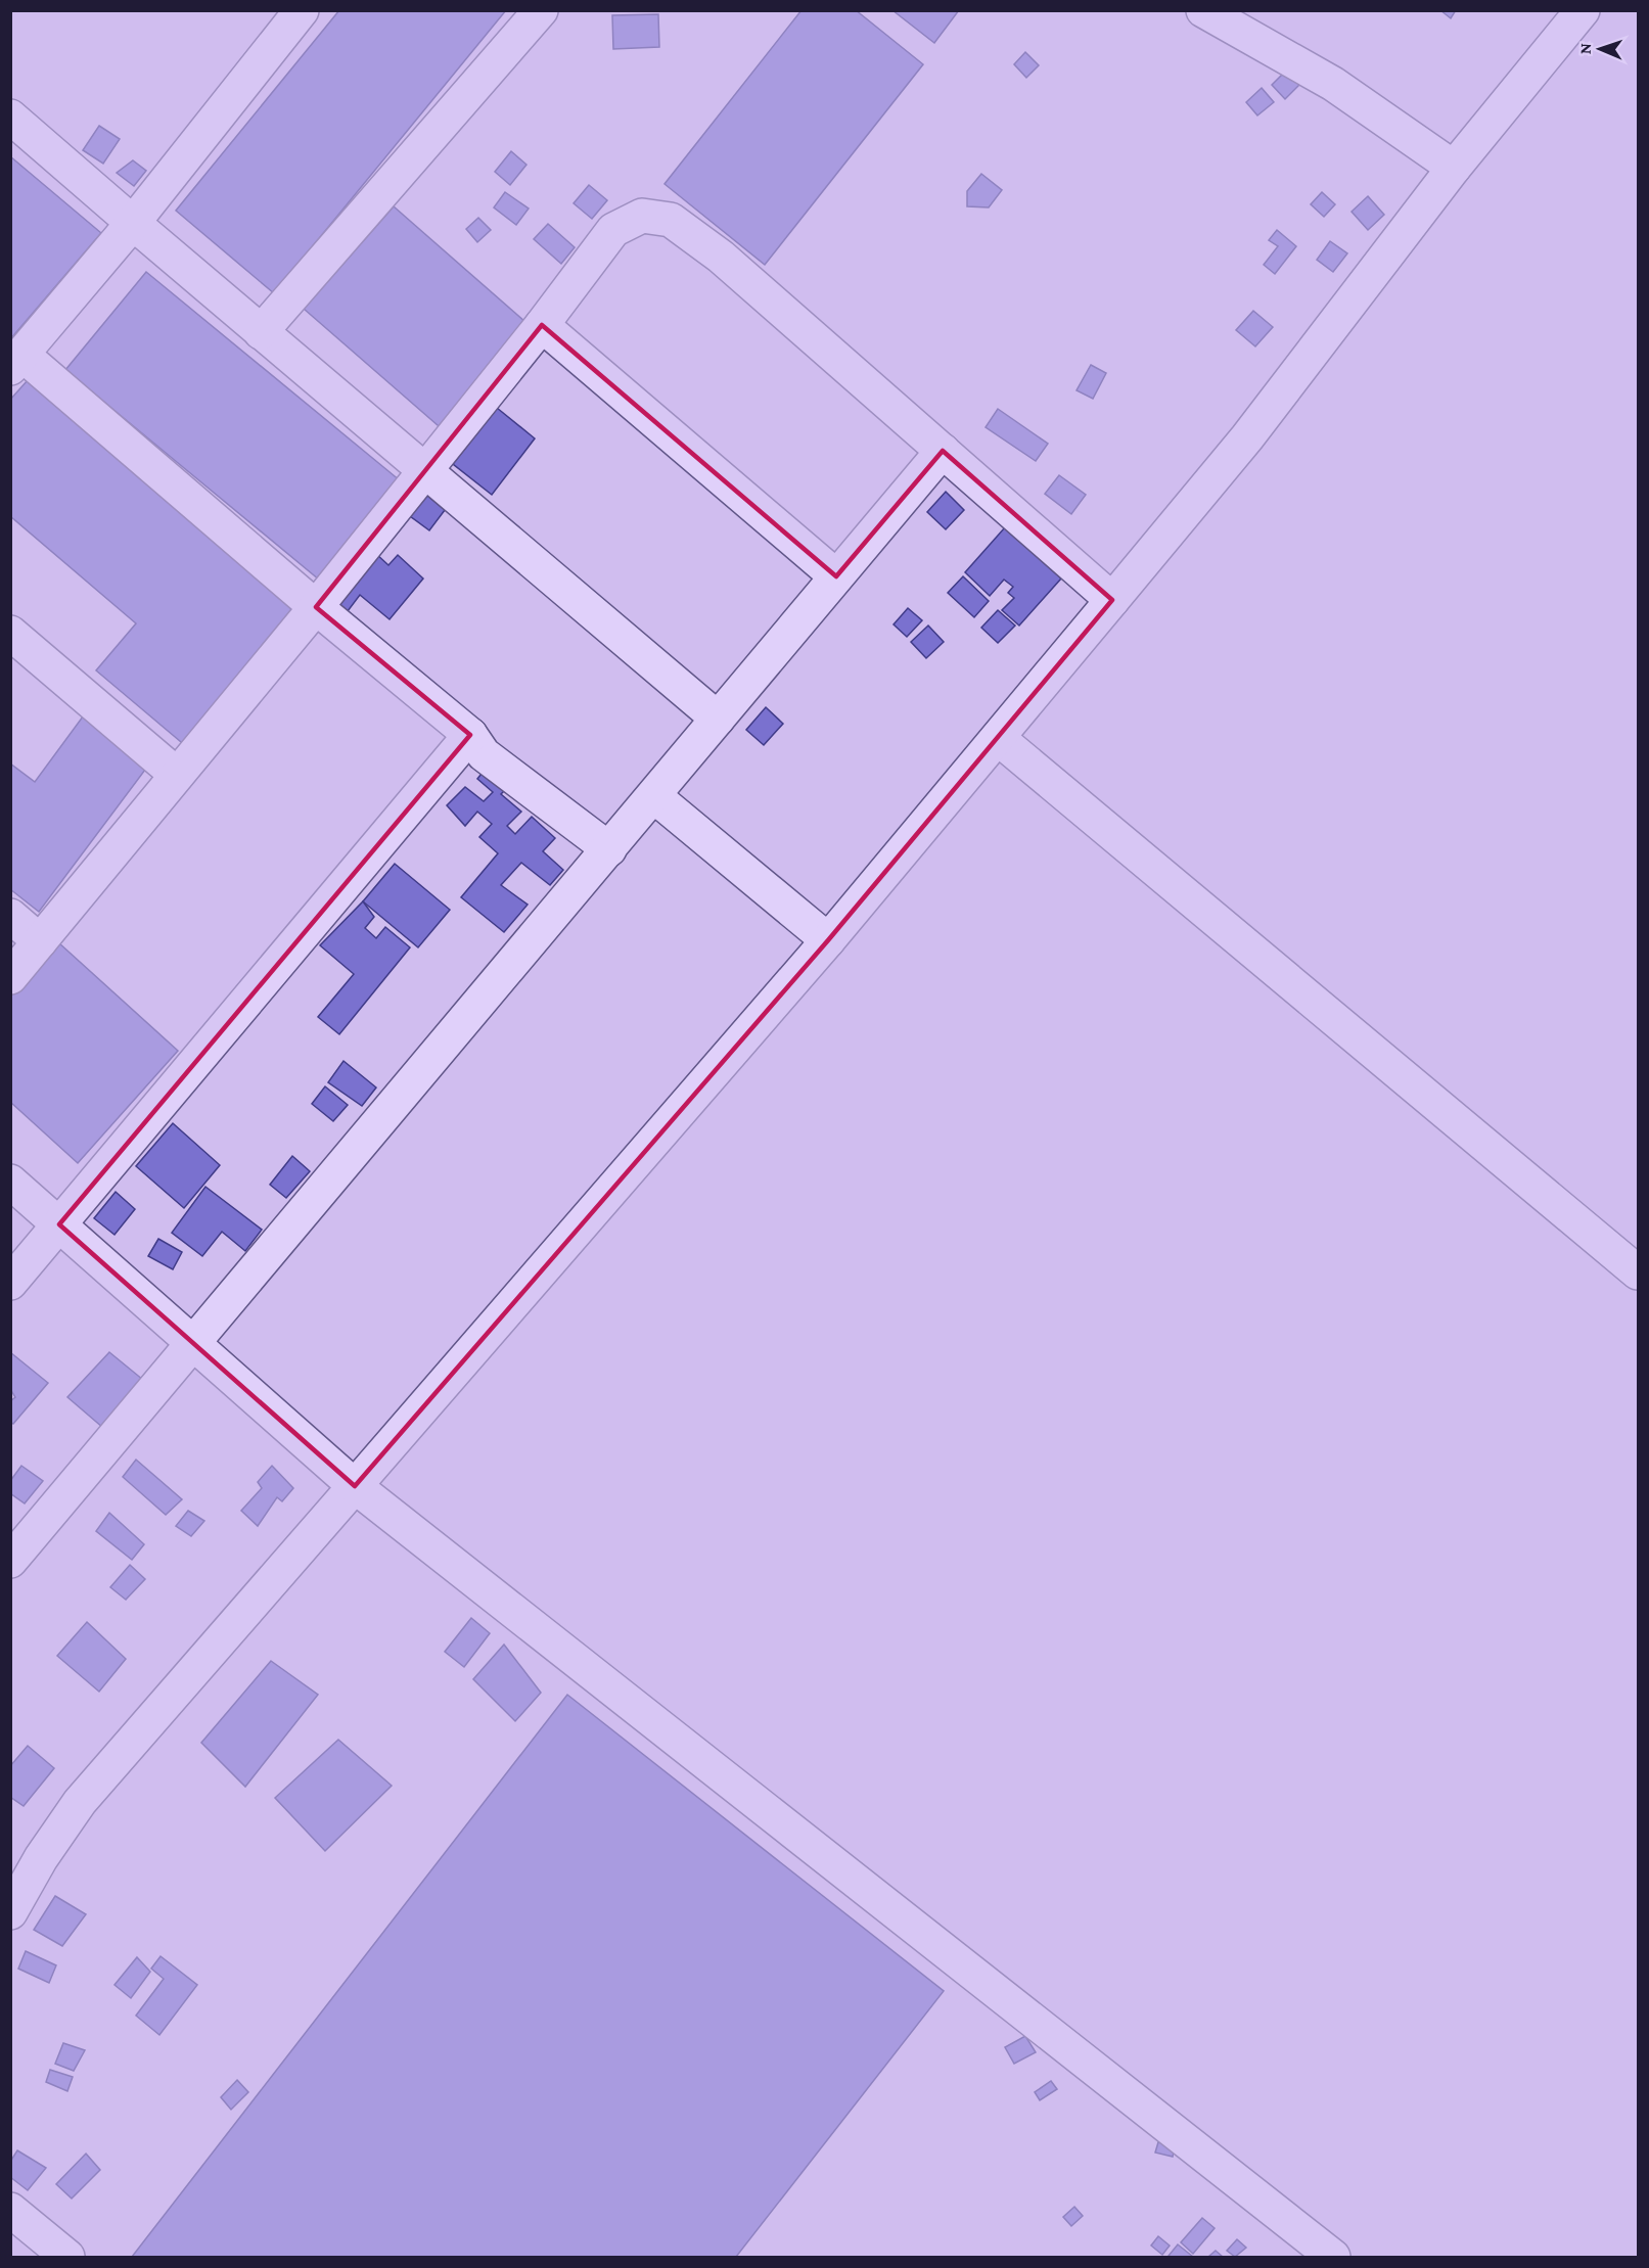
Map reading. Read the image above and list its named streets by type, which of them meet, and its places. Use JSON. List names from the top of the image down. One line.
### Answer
{"north":"left"}
